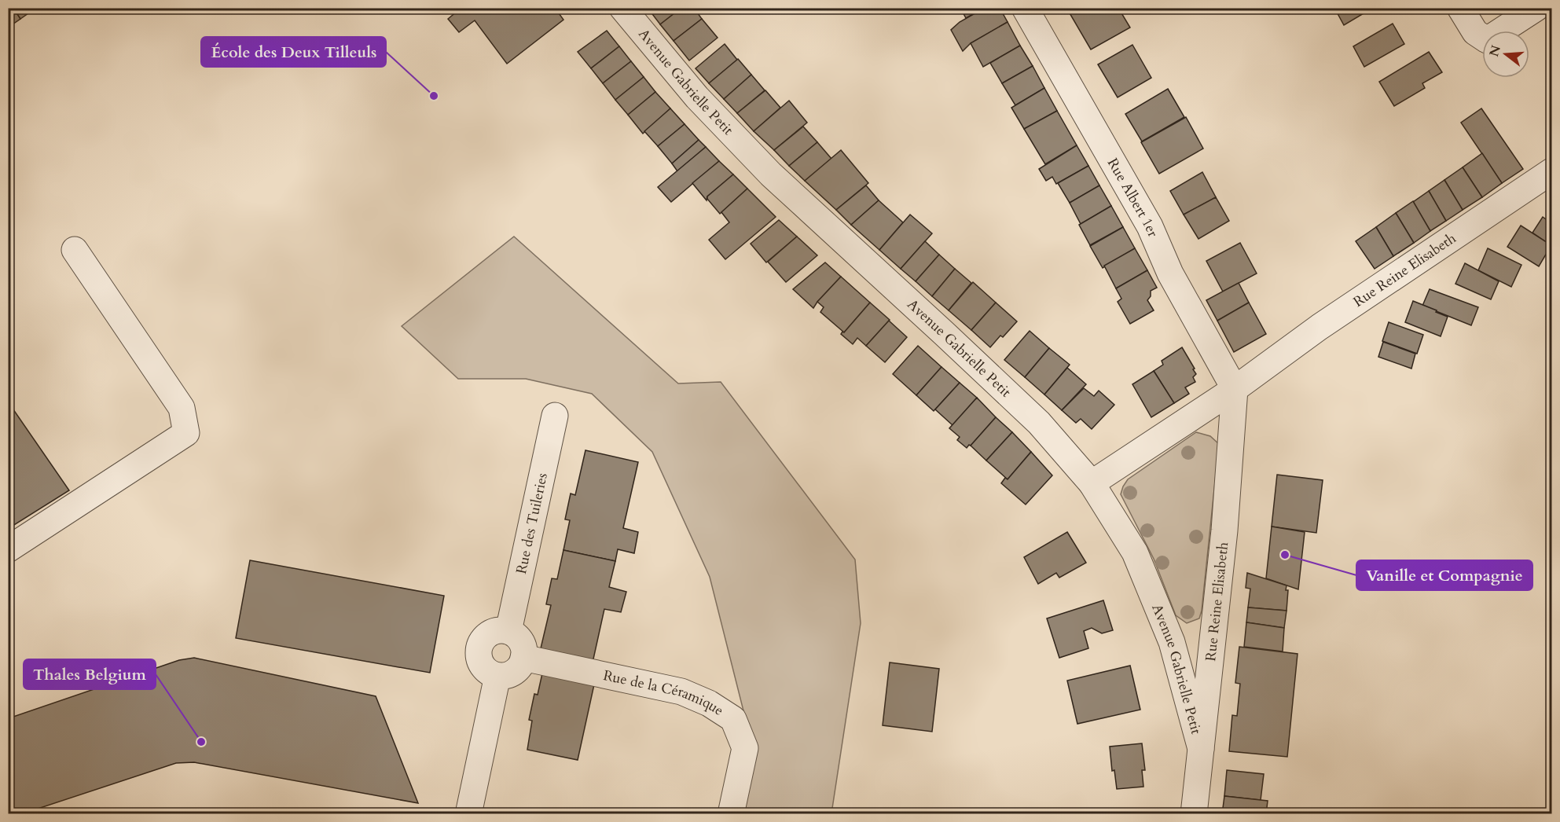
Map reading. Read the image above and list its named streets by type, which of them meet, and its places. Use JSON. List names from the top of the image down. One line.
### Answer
{"streets":{"street":["Avenue Gabrielle Petit","Rue Albert 1er","Rue Reine Elisabeth","Rue des Tuileries","Rue de la Céramique"]},"crossings":[["Avenue Gabrielle Petit","Rue Reine Elisabeth"],["Rue Albert 1er","Rue Reine Elisabeth"],["Rue des Tuileries","Rue de la Céramique"]],"places":["École des Deux Tilleuls","Vanille et Compagnie","Thales Belgium"],"north":"left"}
